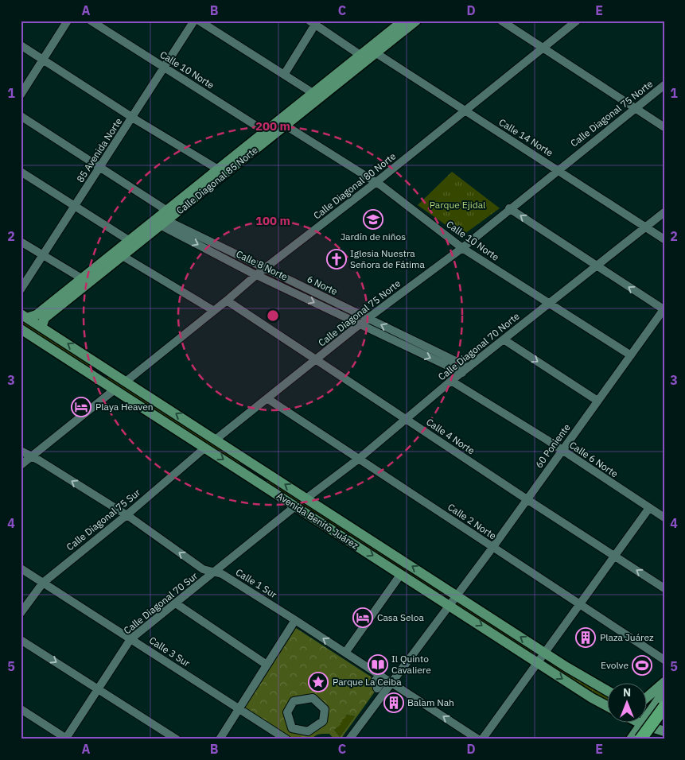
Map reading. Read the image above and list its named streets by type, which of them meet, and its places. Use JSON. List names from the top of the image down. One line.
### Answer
{"streets":{"main road":["Calle Diagonal 85 Norte","Avenida Benito Juárez"],"street":["Calle 10 Norte","Calle Diagonal 75 Norte","Calle 14 Norte","85 Avenida Norte","Calle Diagonal 80 Norte","Calle 8 Norte","6 Norte","Calle Diagonal 70 Norte","Calle 4 Norte","60 Poniente","Calle 6 Norte","Calle Diagonal 75 Sur","Calle 2 Norte","Calle 1 Sur","Calle Diagonal 70 Sur","Calle 3 Sur"]},"crossings":[["Calle 10 Norte","Calle Diagonal 75 Norte"],["Calle 10 Norte","85 Avenida Norte"],["Calle 10 Norte","Calle Diagonal 85 Norte"],["Calle 10 Norte","Calle Diagonal 80 Norte"],["Calle 10 Norte","Calle Diagonal 70 Norte"],["Calle 10 Norte","60 Poniente"],["Calle Diagonal 75 Norte","Calle 14 Norte"],["Calle Diagonal 75 Norte","Calle 8 Norte"],["Calle Diagonal 75 Norte","6 Norte"],["Calle Diagonal 75 Norte","Calle 4 Norte"],["Calle Diagonal 75 Norte","Avenida Benito Juárez"],["Calle Diagonal 75 Norte","Calle 2 Norte"],["Calle 14 Norte","Calle Diagonal 85 Norte"],["Calle 14 Norte","Calle Diagonal 80 Norte"],["Calle 14 Norte","Calle Diagonal 70 Norte"],["Calle Diagonal 85 Norte","Calle 8 Norte"],["Calle Diagonal 85 Norte","6 Norte"],["Calle Diagonal 85 Norte","Avenida Benito Juárez"],["Calle Diagonal 80 Norte","Calle 8 Norte"],["Calle Diagonal 80 Norte","6 Norte"],["Calle Diagonal 80 Norte","Calle 4 Norte"],["Calle Diagonal 80 Norte","Avenida Benito Juárez"],["Calle 8 Norte","6 Norte"],["Calle 8 Norte","Calle Diagonal 70 Norte"],["6 Norte","Calle Diagonal 70 Norte"],["Calle Diagonal 70 Norte","Calle 4 Norte"],["Calle Diagonal 70 Norte","Calle 6 Norte"],["Calle Diagonal 70 Norte","Avenida Benito Juárez"],["Calle Diagonal 70 Norte","Calle 2 Norte"],["Calle 4 Norte","60 Poniente"],["60 Poniente","Calle 6 Norte"],["60 Poniente","Avenida Benito Juárez"],["60 Poniente","Calle 2 Norte"],["60 Poniente","Calle 1 Sur"],["Calle Diagonal 75 Sur","Avenida Benito Juárez"],["Calle Diagonal 75 Sur","Calle 1 Sur"],["Calle Diagonal 75 Sur","Calle 3 Sur"],["Avenida Benito Juárez","Calle Diagonal 70 Sur"],["Calle 1 Sur","Calle Diagonal 70 Sur"],["Calle Diagonal 70 Sur","Calle 3 Sur"]],"one_way":["Calle 1 Sur"],"parks":["Parque Ejidal"],"places":{"school or university":["Jardín de niños"],"church":["Iglesia Nuestra Señora de Fátima"],"hotel":["Playa Heaven","Casa Seloa"],"building":["Plaza Juárez","Balam Nah"],"library":["Il Quinto Cavaliere"],"sports":["Evolve"],"place":["Parque La Ceiba"]},"north":"top","grid":{"columns":["A","B","C","D","E"],"rows":["1","2","3","4","5"]},"rings":["200 m","100 m"]}
